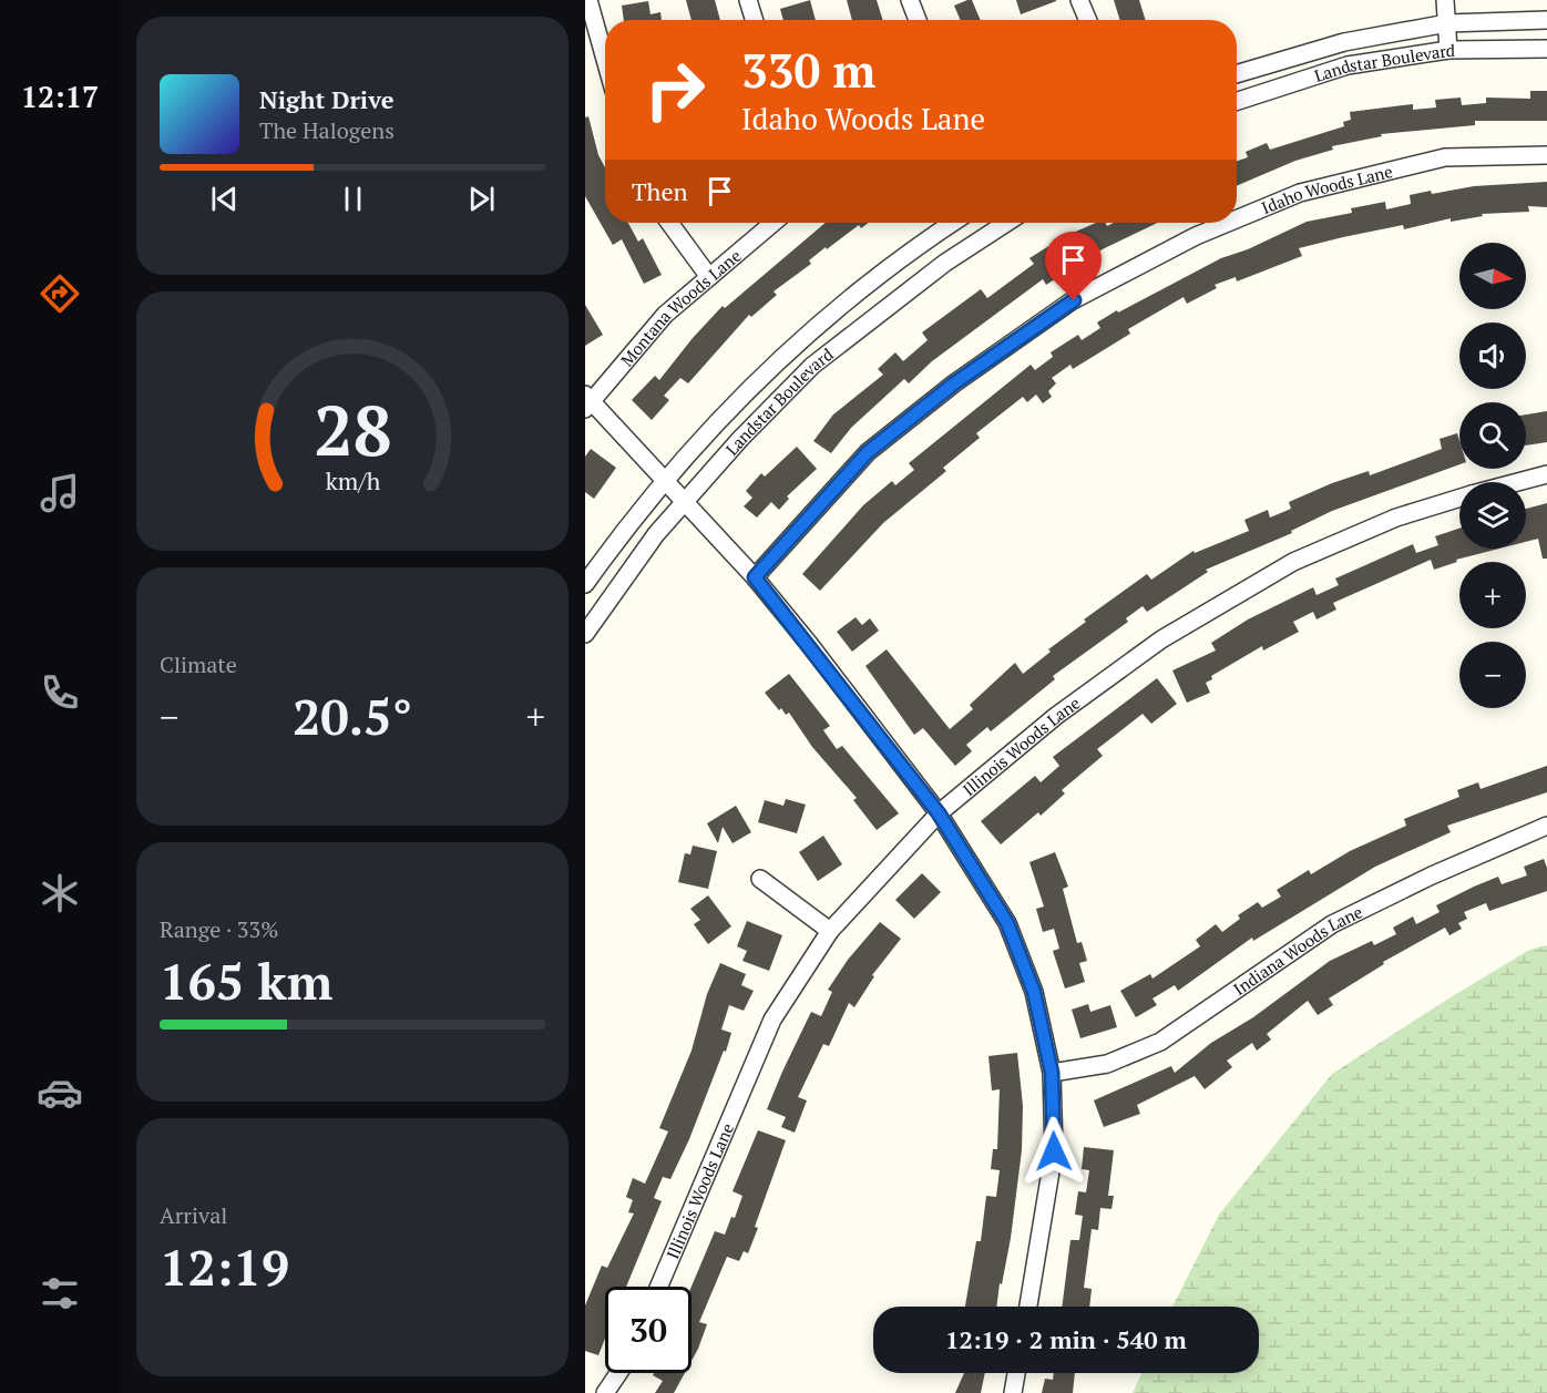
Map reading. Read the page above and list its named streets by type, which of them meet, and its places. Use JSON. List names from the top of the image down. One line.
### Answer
{"streets":{"street":["Landstar Boulevard","Idaho Woods Lane","Montana Woods Lane","Illinois Woods Lane","Indiana Woods Lane"]},"north":"right","page":{"tabs":"12:17","turn":["330 m","Idaho Woods Lane"],"song":["Night Drive","The Halogens"],"then":"Then","map_buttons":["+","−"],"tile":["Climate",["Range · 33%","165 km"],["Arrival","12:19"]],"heat":["−","20.5°","+"],"limit":"30","trip":"12:19 · 2 min · 540 m","gauge":["28","km/h"]}}
